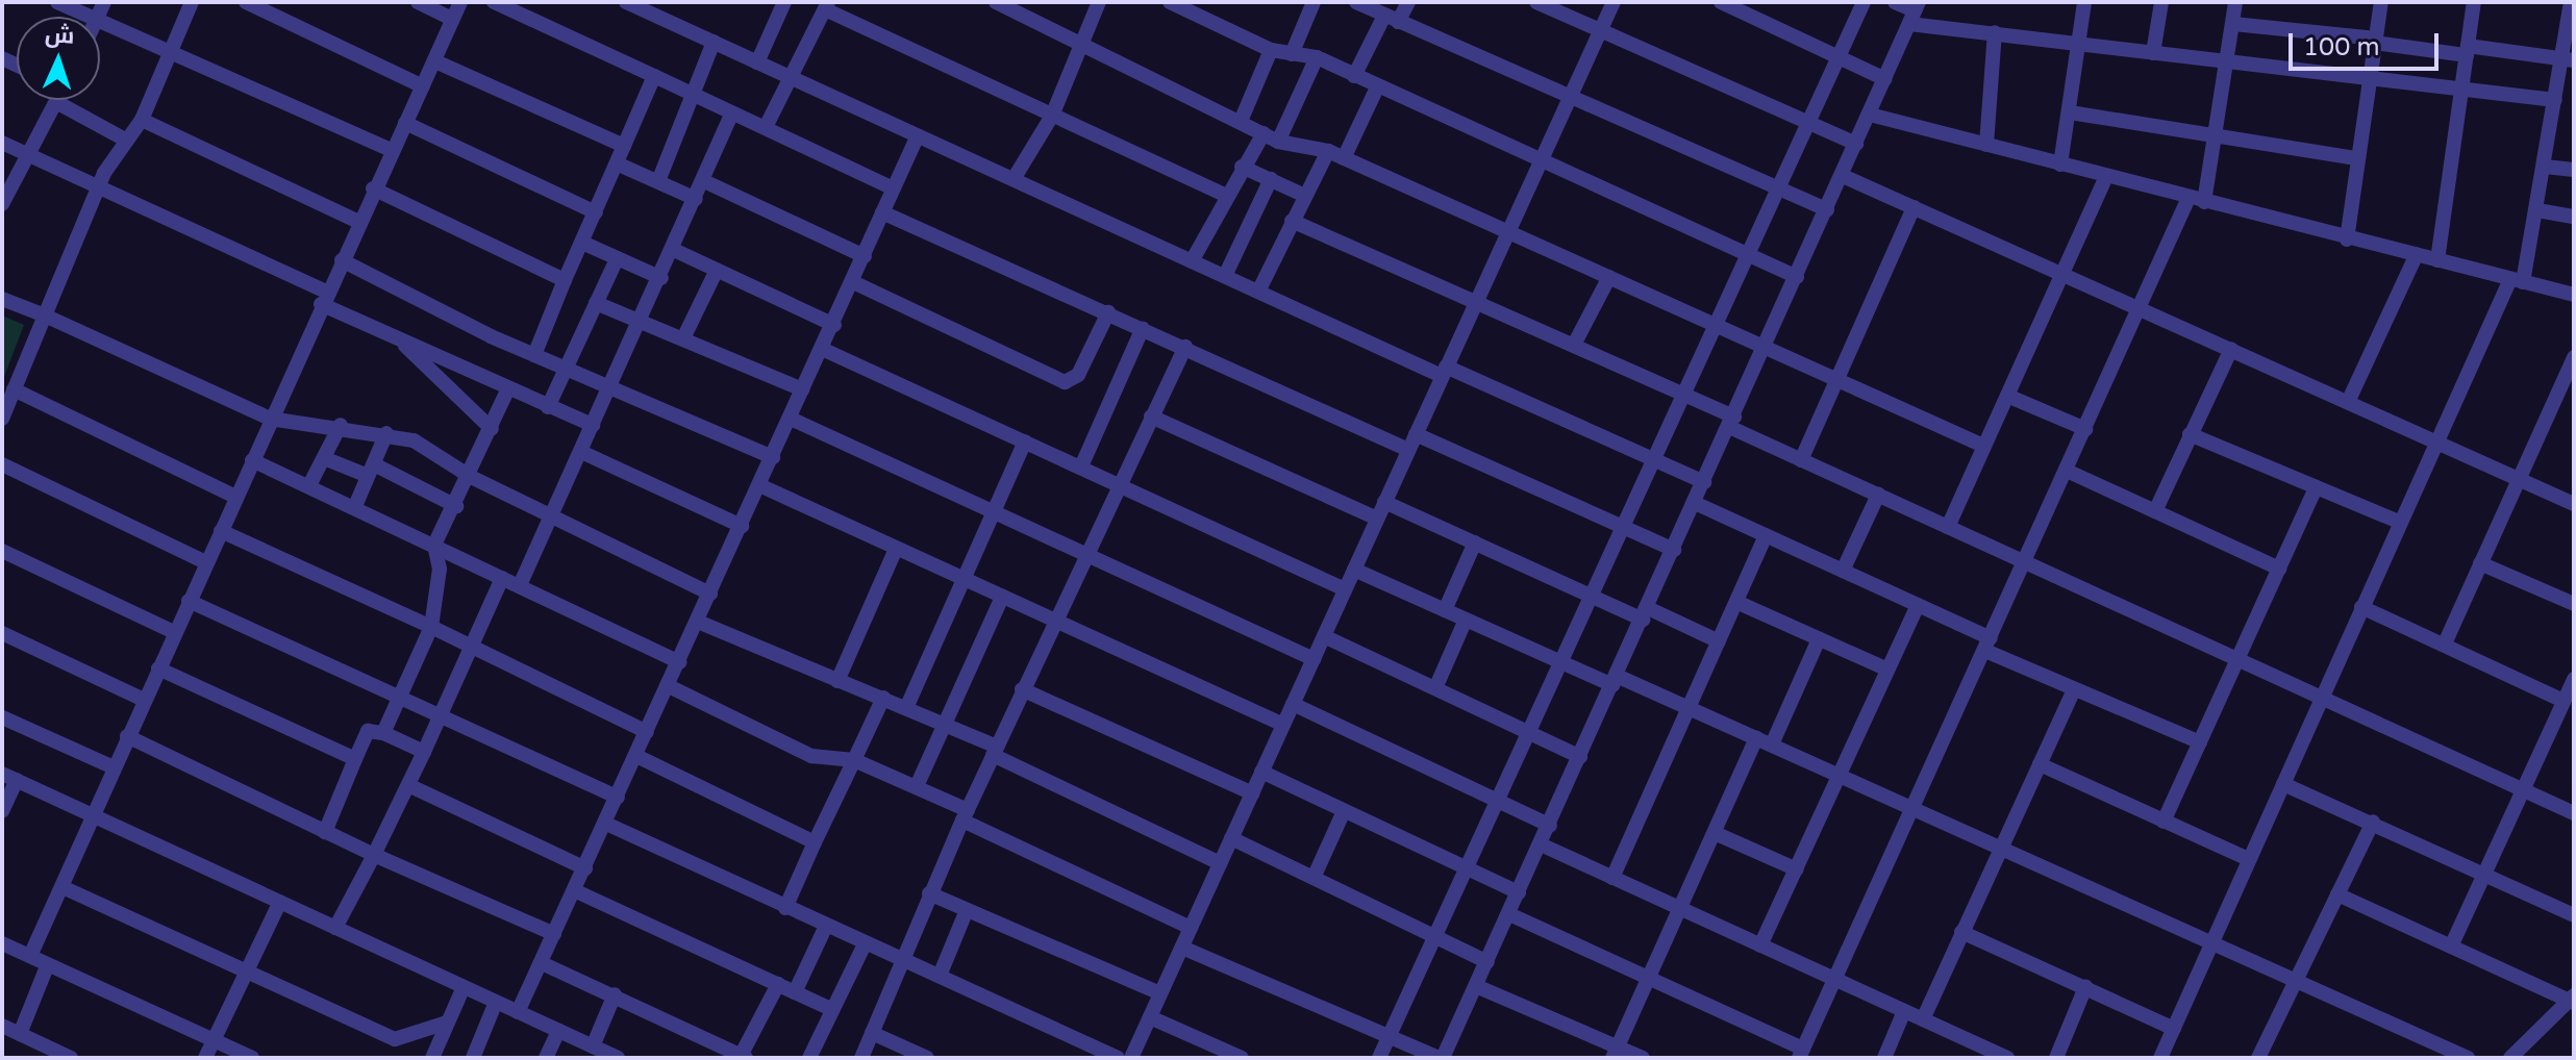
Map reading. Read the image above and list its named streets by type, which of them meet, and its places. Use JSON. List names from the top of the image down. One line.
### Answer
{"scale_bar":"100 m","north":"top"}
